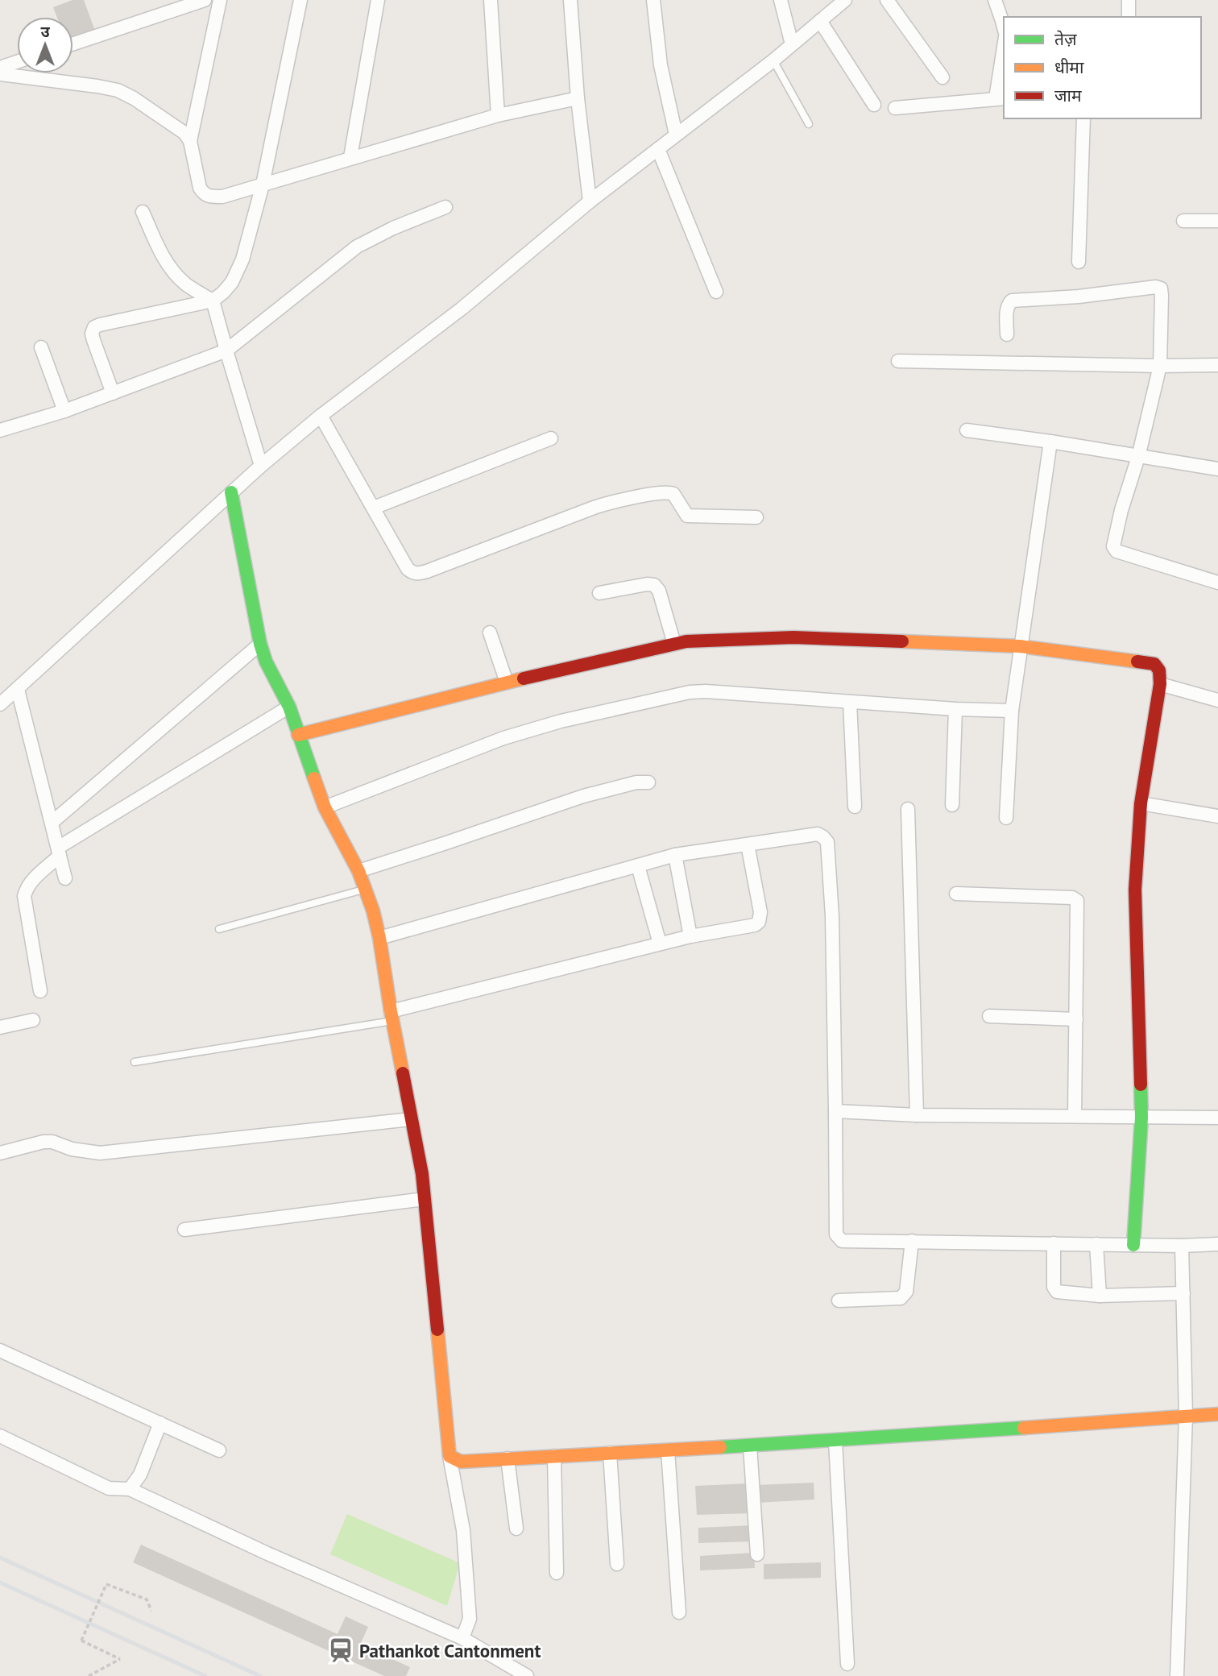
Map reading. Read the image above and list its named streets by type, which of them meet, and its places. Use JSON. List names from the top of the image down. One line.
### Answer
{"places":{"station":["Pathankot Cantonment"]},"legend":["तेज़","धीमा","जाम"],"north":"top"}
